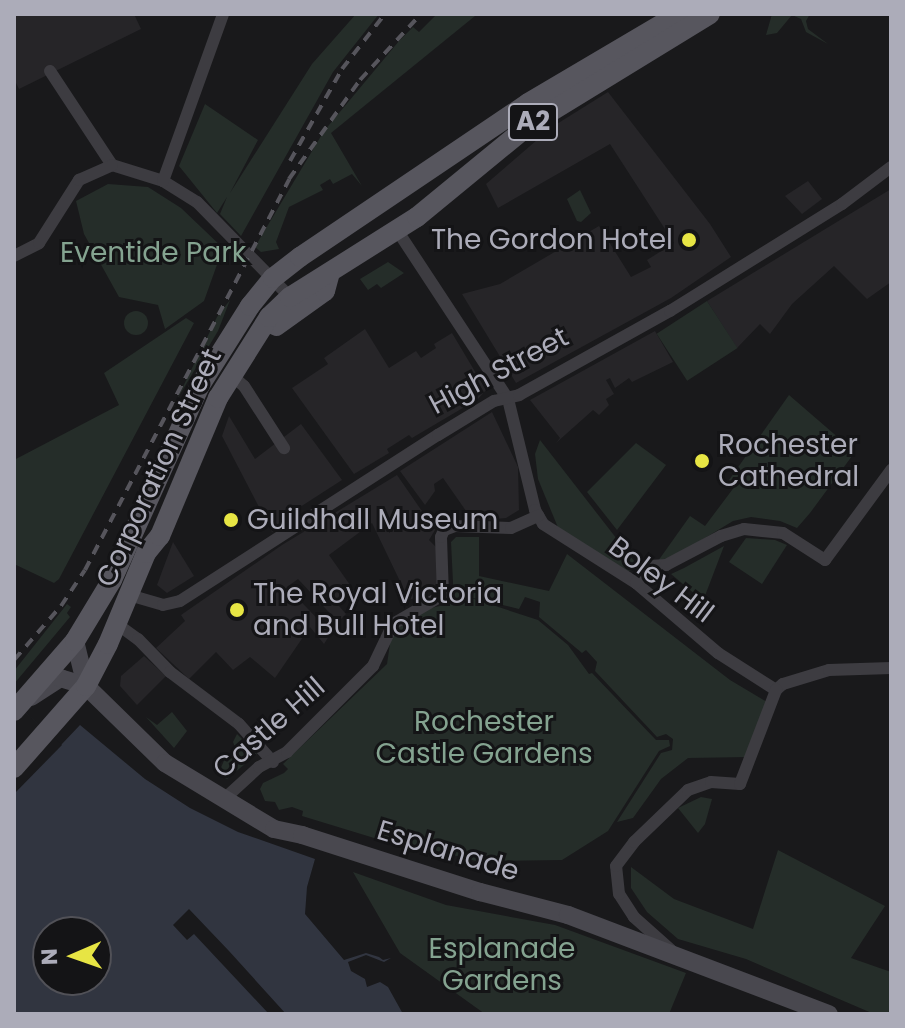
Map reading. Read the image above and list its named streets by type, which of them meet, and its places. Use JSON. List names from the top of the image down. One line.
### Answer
{"streets":{"main road":["A2","Corporation Street"],"street":["High Street","Boley Hill","Castle Hill","Esplanade"]},"crossings":[["A2","Corporation Street"],["A2","Esplanade"],["High Street","Corporation Street"],["Corporation Street","Esplanade"],["Boley Hill","Castle Hill"],["Castle Hill","Esplanade"]],"parks":["Eventide Park","Rochester Castle Gardens","Esplanade Gardens"],"places":["The Gordon Hotel","Rochester Cathedral","Guildhall Museum","The Royal Victoria and Bull Hotel"],"north":"left"}
